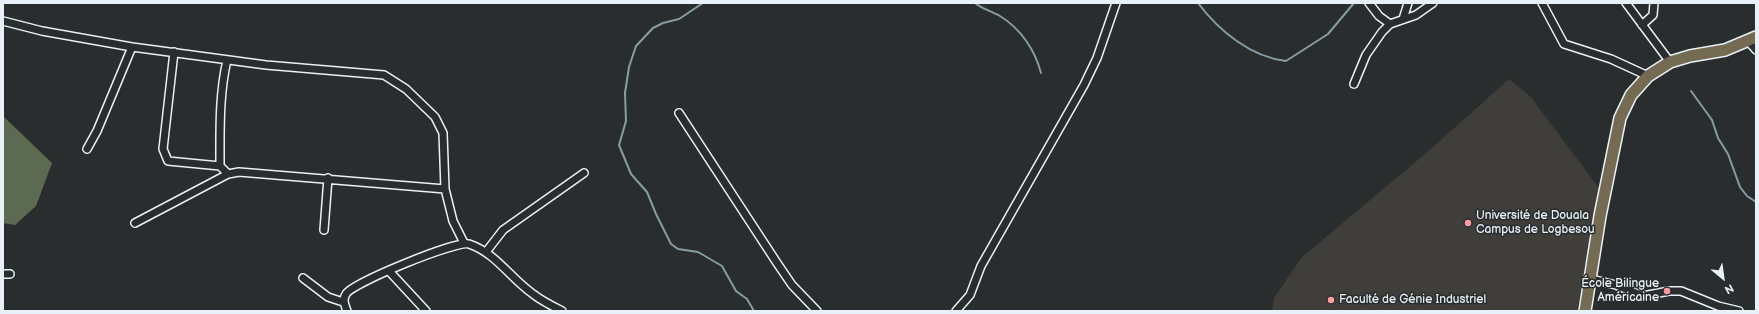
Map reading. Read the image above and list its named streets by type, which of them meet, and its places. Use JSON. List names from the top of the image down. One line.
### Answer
{"places":["Université de Douala Campus de Logbesou","École Bilingue Américaine","Faculté de Génie Industriel"],"north":"bottom right"}
